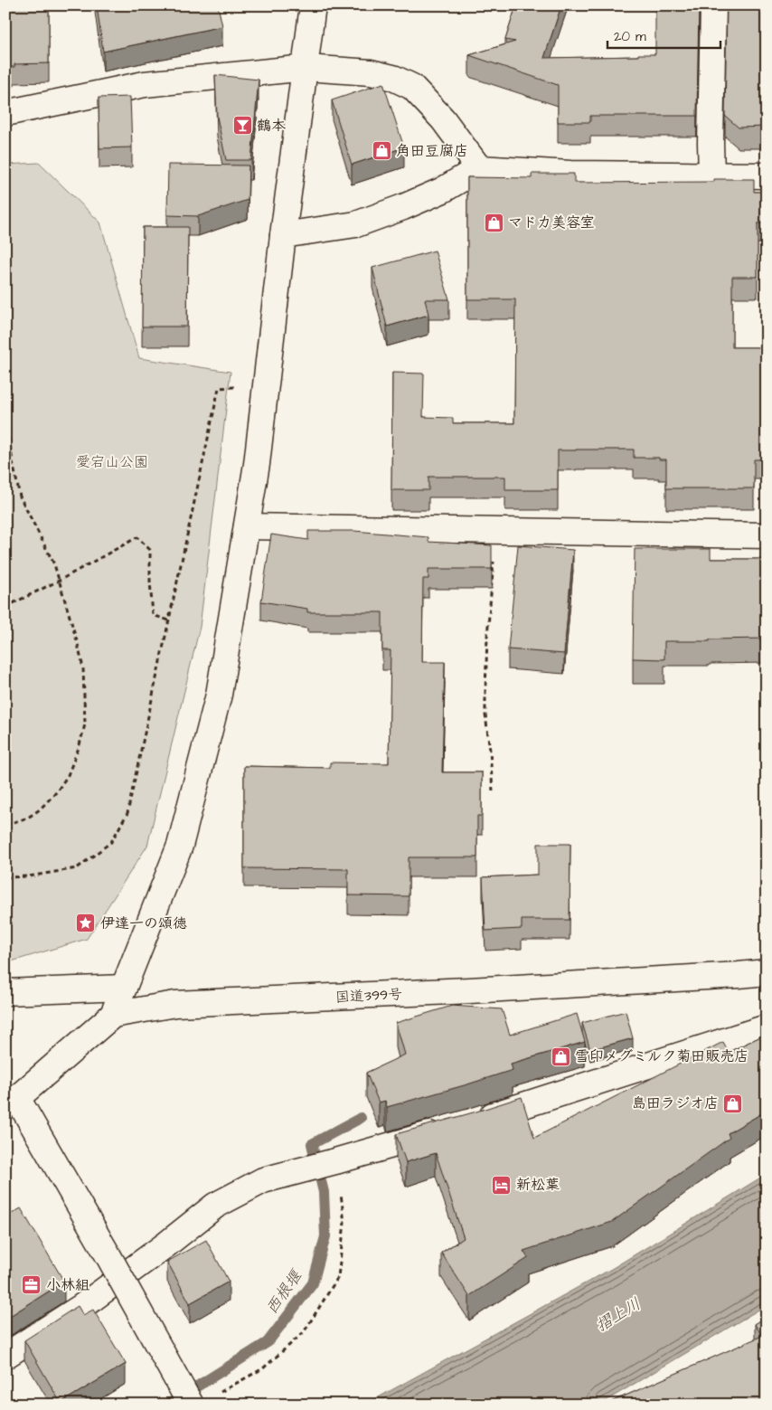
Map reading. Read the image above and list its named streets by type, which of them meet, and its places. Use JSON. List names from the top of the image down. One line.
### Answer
{"streets":{"main road":["国道399号"]},"water":["西根堰","摺上川"],"parks":["愛宕山公園"],"places":{"bar":["鶴本"],"shop":["角田豆腐店","マドカ美容室","雪印メグミルク菊田販売店","島田ラジオ店"],"place":["伊達一の頌徳"],"hotel":["新松葉"],"office":["小林組"]},"scale_bar":"20 m"}
